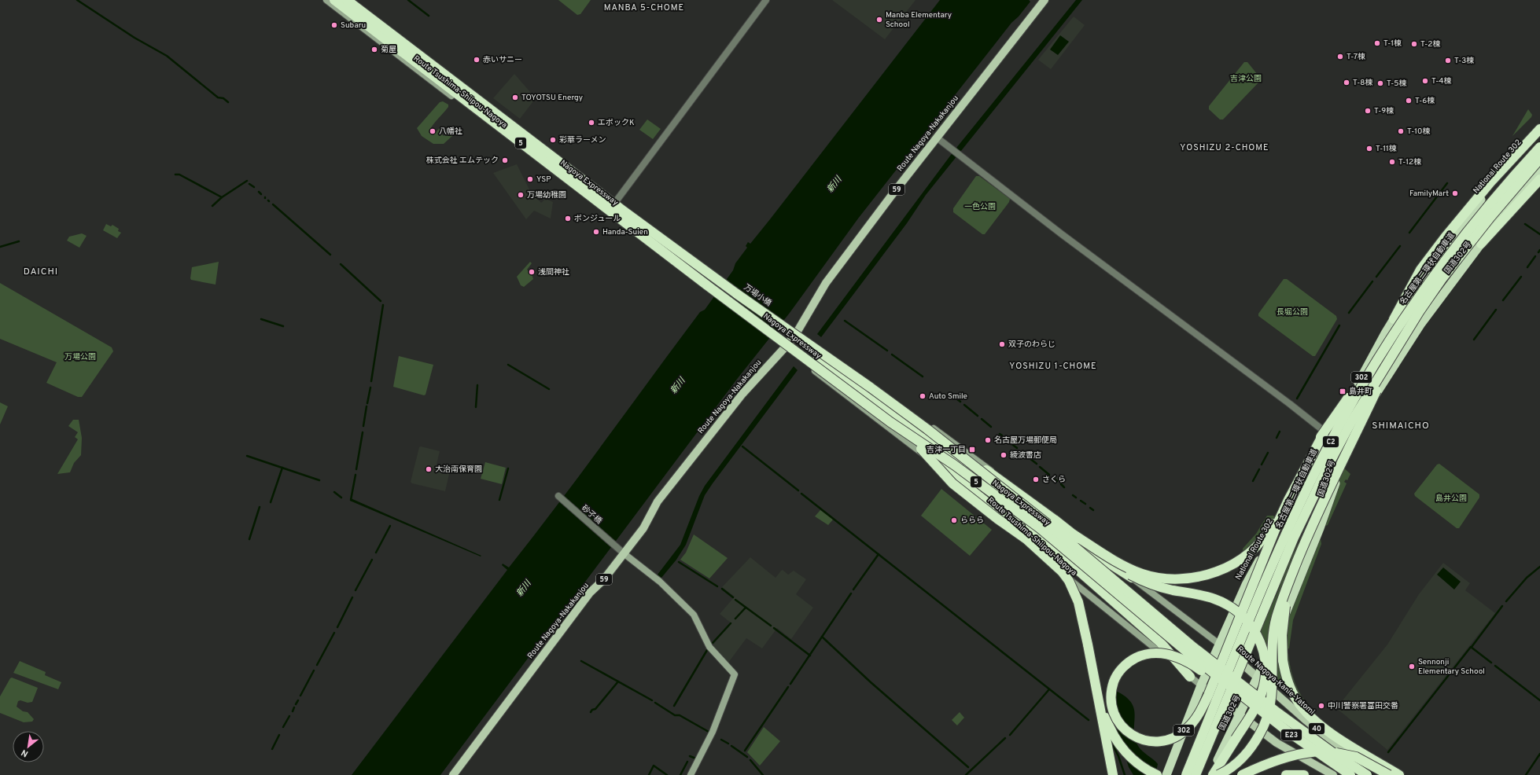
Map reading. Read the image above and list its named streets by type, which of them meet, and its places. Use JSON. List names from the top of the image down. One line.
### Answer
{"streets":{"highway":["5","National Route 302","Nagoya Expressway","国道302号","名古屋第二環状自動車道","302","C2","E23"],"main road":["Route Tsushima-Shiipou-Nagoya","Route Nagoya-Nakakanjou","59","万場小橋","Route Nagoya-Kanie-Yatomi","40"],"street":["砂子橋"]},"crossings":[["Route Tsushima-Shiipou-Nagoya","Route Nagoya-Nakakanjou"],["Route Tsushima-Shiipou-Nagoya","National Route 302"],["Route Tsushima-Shiipou-Nagoya","万場小橋"],["Route Nagoya-Nakakanjou","万場小橋"],["Route Nagoya-Nakakanjou","砂子橋"],["National Route 302","Route Nagoya-Kanie-Yatomi"],["Nagoya Expressway","E23"],["国道302号","Route Nagoya-Kanie-Yatomi"]],"districts":["MANBA 5-CHOME","YOSHIZU 2-CHOME","DAICHI","YOSHIZU 1-CHOME","SHIMAICHO"],"water":["新川"],"parks":["吉津公園","一色公園","長堀公園","万場公園","島井公園"],"places":{"other":["Manba Elementary School","Subaru","T-1棟","T-2棟","菊屋","T-7棟","赤いサニー","T-3棟","T-4棟","T-8棟","T-5棟","TOYOTSU Energy","T-6棟","T-9棟","エポックK","八幡社","T-10棟","彩華ラーメン","T-11棟","株式会社 エムテック","T-12棟","YSP","FamilyMart","万場幼稚園","ボンジュール","Handa-Suien","浅間神社","双子のわらじ","Auto Smile","名古屋万場郵便局","綾波書店","大治南保育園","さくら","ららら","Sennonji Elementary School","中川警察署富田交番"],"transit":["島井町","吉津一丁目"]},"north":"bottom left"}
